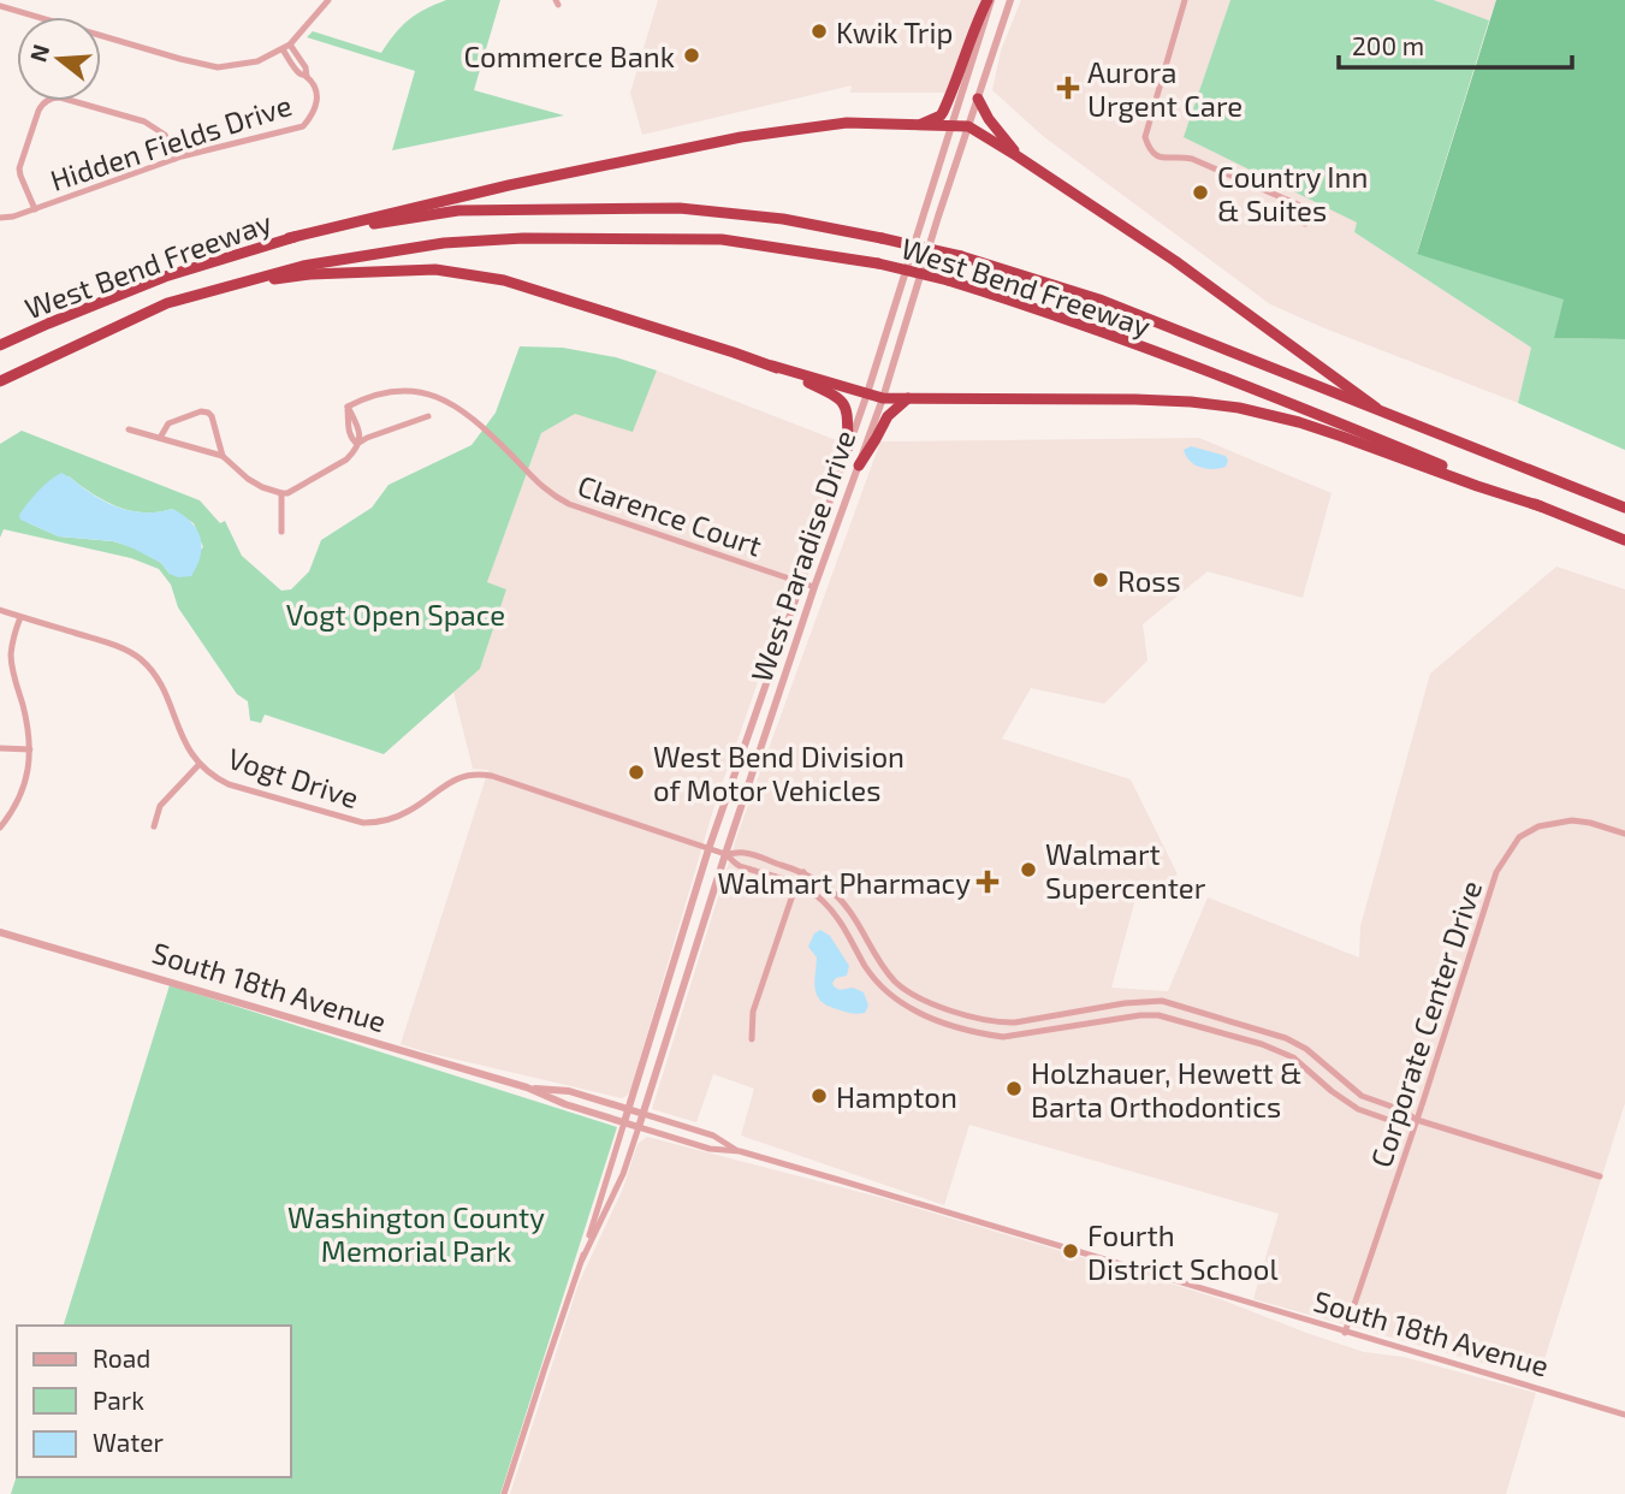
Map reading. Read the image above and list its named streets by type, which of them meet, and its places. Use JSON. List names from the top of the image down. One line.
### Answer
{"streets":{"highway":["West Bend Freeway"],"street":["Hidden Fields Drive","Clarence Court","West Paradise Drive","Vogt Drive","South 18th Avenue","Corporate Center Drive"]},"crossings":[["Clarence Court","West Paradise Drive"],["West Paradise Drive","Vogt Drive"],["West Paradise Drive","South 18th Avenue"],["South 18th Avenue","Corporate Center Drive"]],"parks":["Vogt Open Space","Washington County Memorial Park"],"places":{"other":["Kwik Trip","Commerce Bank","Country Inn & Suites","Ross","West Bend Division of Motor Vehicles","Walmart Supercenter","Holzhauer, Hewett & Barta Orthodontics","Hampton","Fourth District School"],"health":["Aurora Urgent Care","Walmart Pharmacy"]},"legend":["Road","Park","Water"],"scale_bar":"200 m","north":"left"}
